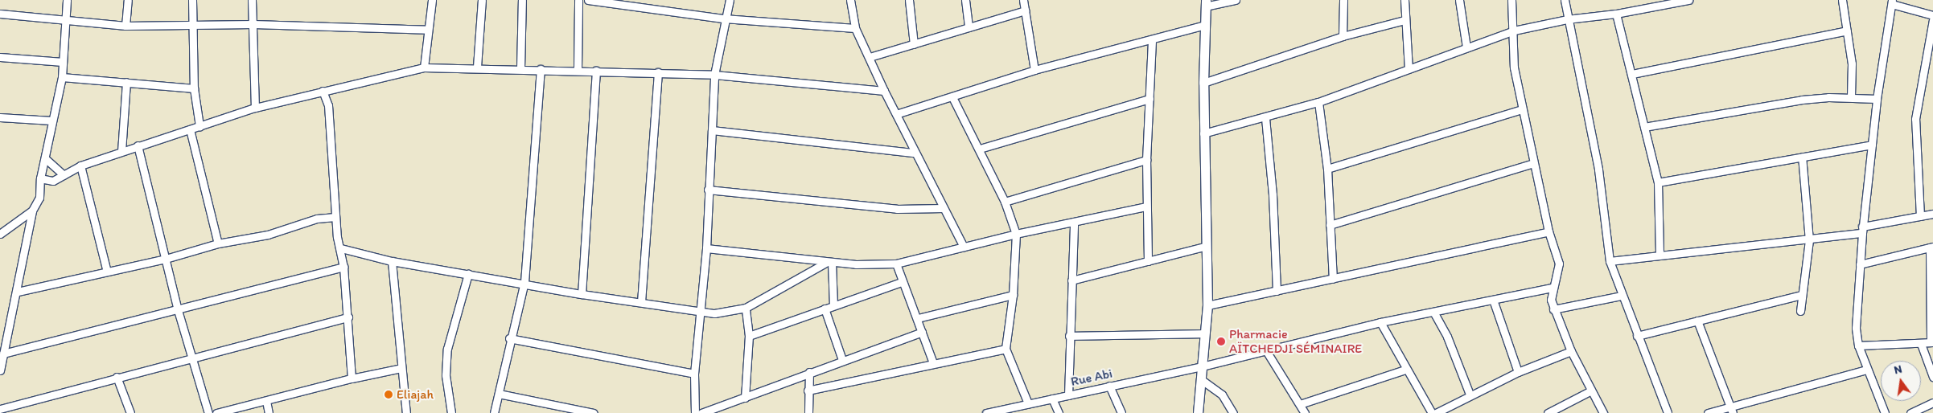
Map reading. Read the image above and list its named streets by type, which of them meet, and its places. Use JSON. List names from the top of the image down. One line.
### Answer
{"streets":{"street":["Rue Abi"]},"places":["Pharmacie AÏTCHEDJI SÉMINAIRE","Eliajah"],"north":"top"}
